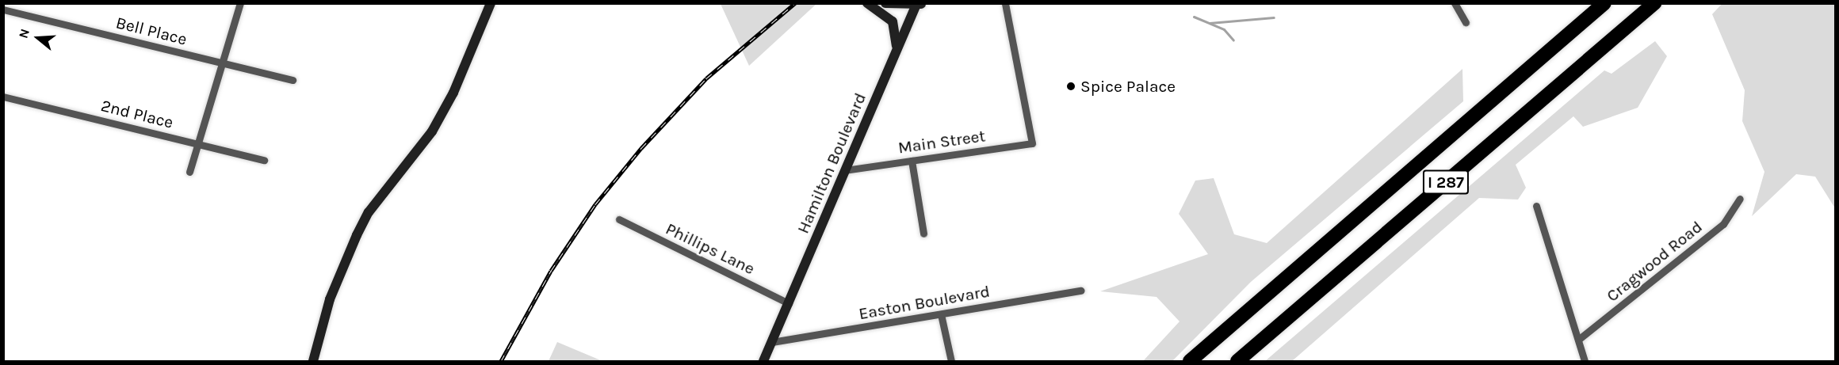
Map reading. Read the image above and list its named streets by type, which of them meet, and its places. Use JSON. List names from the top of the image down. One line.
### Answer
{"streets":{"highway":["I 287"],"street":["Bell Place","2nd Place","Main Street","Hamilton Boulevard","Phillips Lane","Cragwood Road","Easton Boulevard"]},"crossings":[["Main Street","Hamilton Boulevard"],["Hamilton Boulevard","Phillips Lane"],["Hamilton Boulevard","Easton Boulevard"]],"places":["Spice Palace"],"north":"left"}
